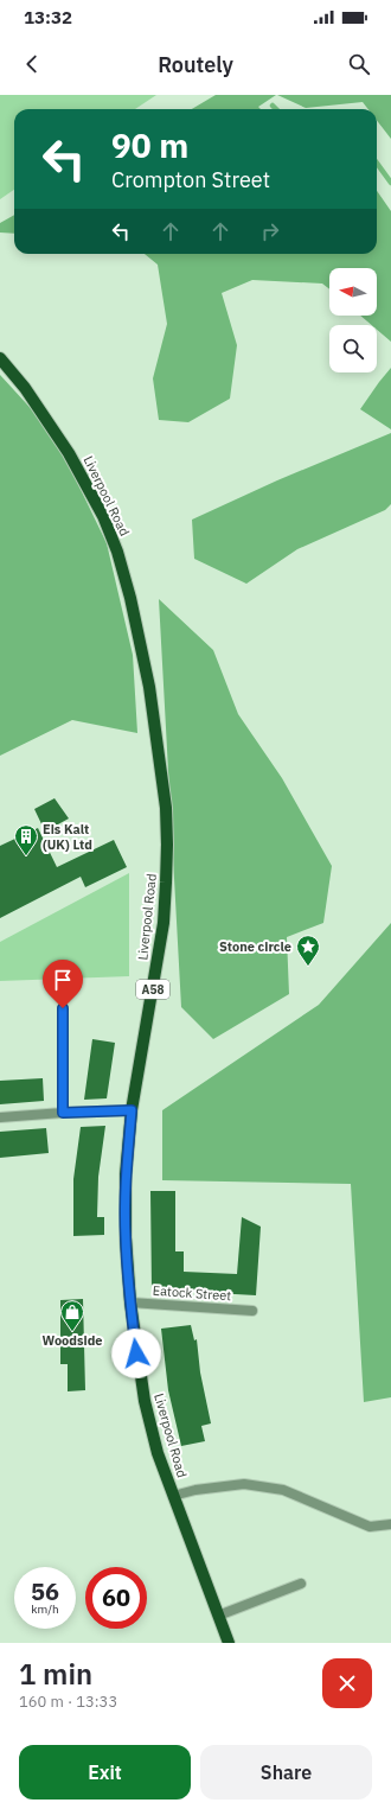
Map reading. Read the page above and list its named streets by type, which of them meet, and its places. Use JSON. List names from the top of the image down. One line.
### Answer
{"streets":{"main road":["Liverpool Road","A58"],"street":["Eatock Street"]},"crossings":[["Liverpool Road","Eatock Street"]],"places":{"building":["Eis Kalt (UK) Ltd"],"place":["Stone circle"],"shop":["Woodside"]},"north":"left","page":{"status":"13:32","header":"Routely","turn":["90 m","Crompton Street"],"speed":"56 km/h","limit":"60","heading":["1 min","160 m · 13:33"],"buttons":["Exit","Share"]}}
